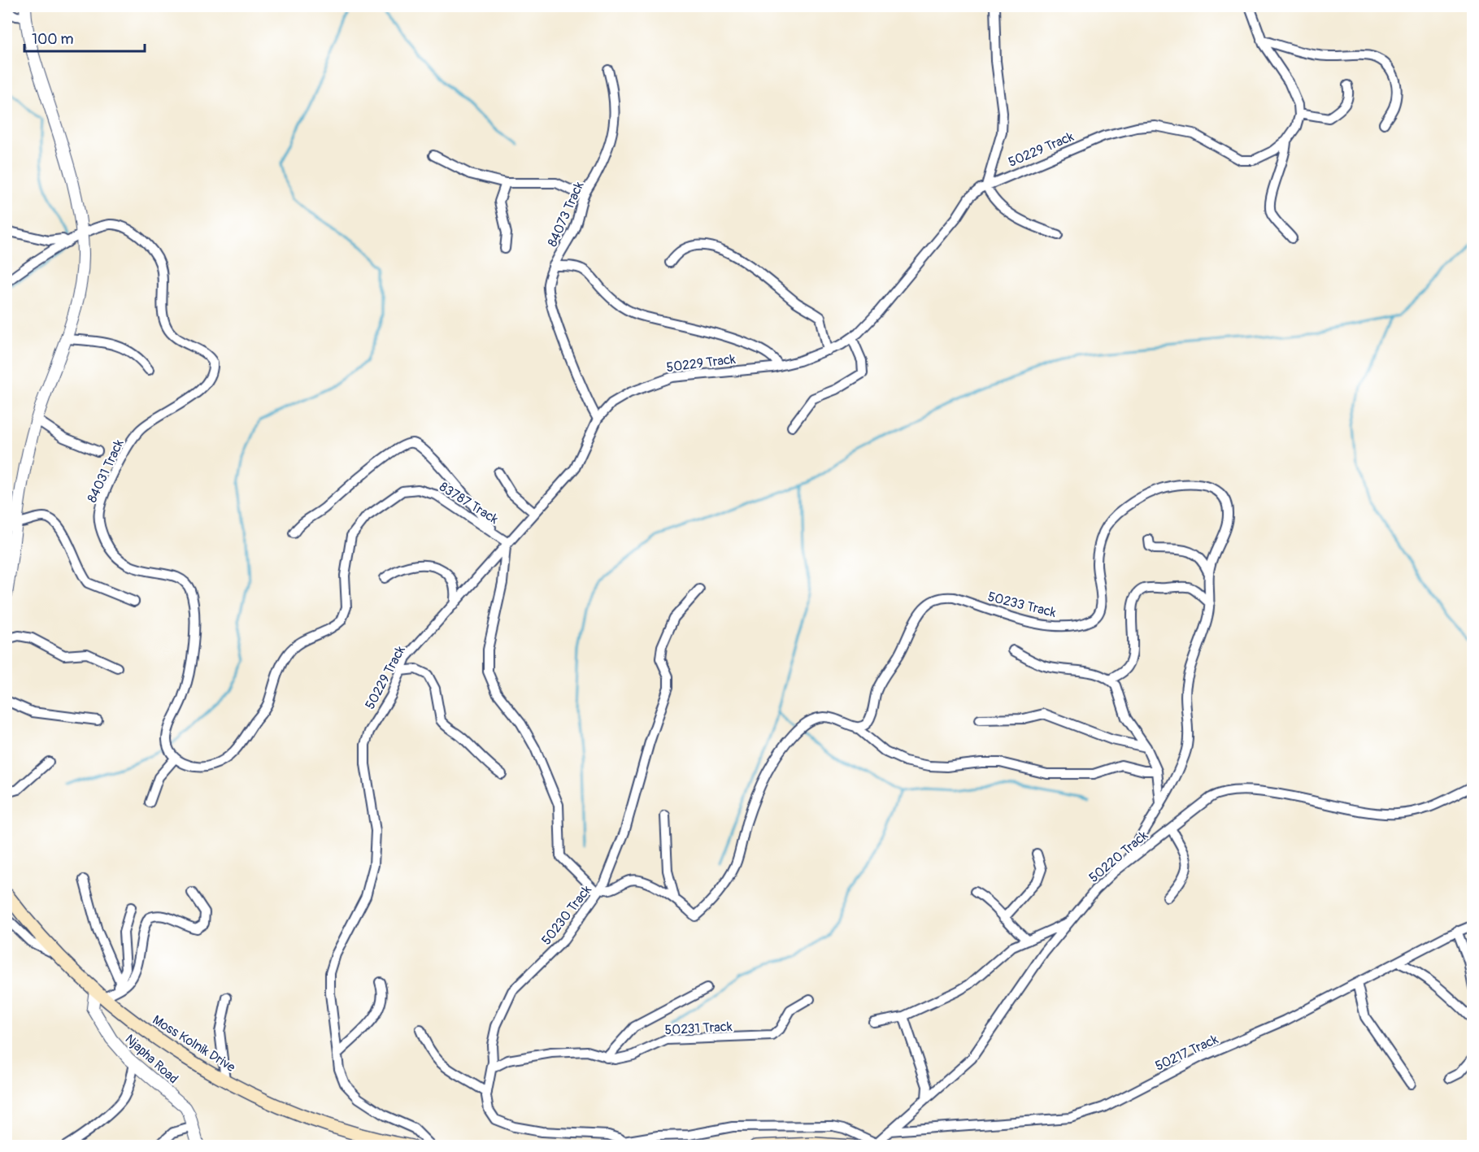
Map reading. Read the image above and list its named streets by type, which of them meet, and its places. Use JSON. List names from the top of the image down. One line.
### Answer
{"streets":{"main road":["Moss Kolnik Drive"],"street":["50229 Track","84073 Track","84031 Track","83787 Track","50233 Track","50220 Track","50230 Track","50231 Track","50217 Track","Njapha Road"]},"crossings":[["50229 Track","84073 Track"],["50229 Track","83787 Track"],["84031 Track","83787 Track"],["50233 Track","50220 Track"],["50220 Track","50217 Track"],["50230 Track","50231 Track"],["Moss Kolnik Drive","Njapha Road"]],"scale_bar":"100 m"}
